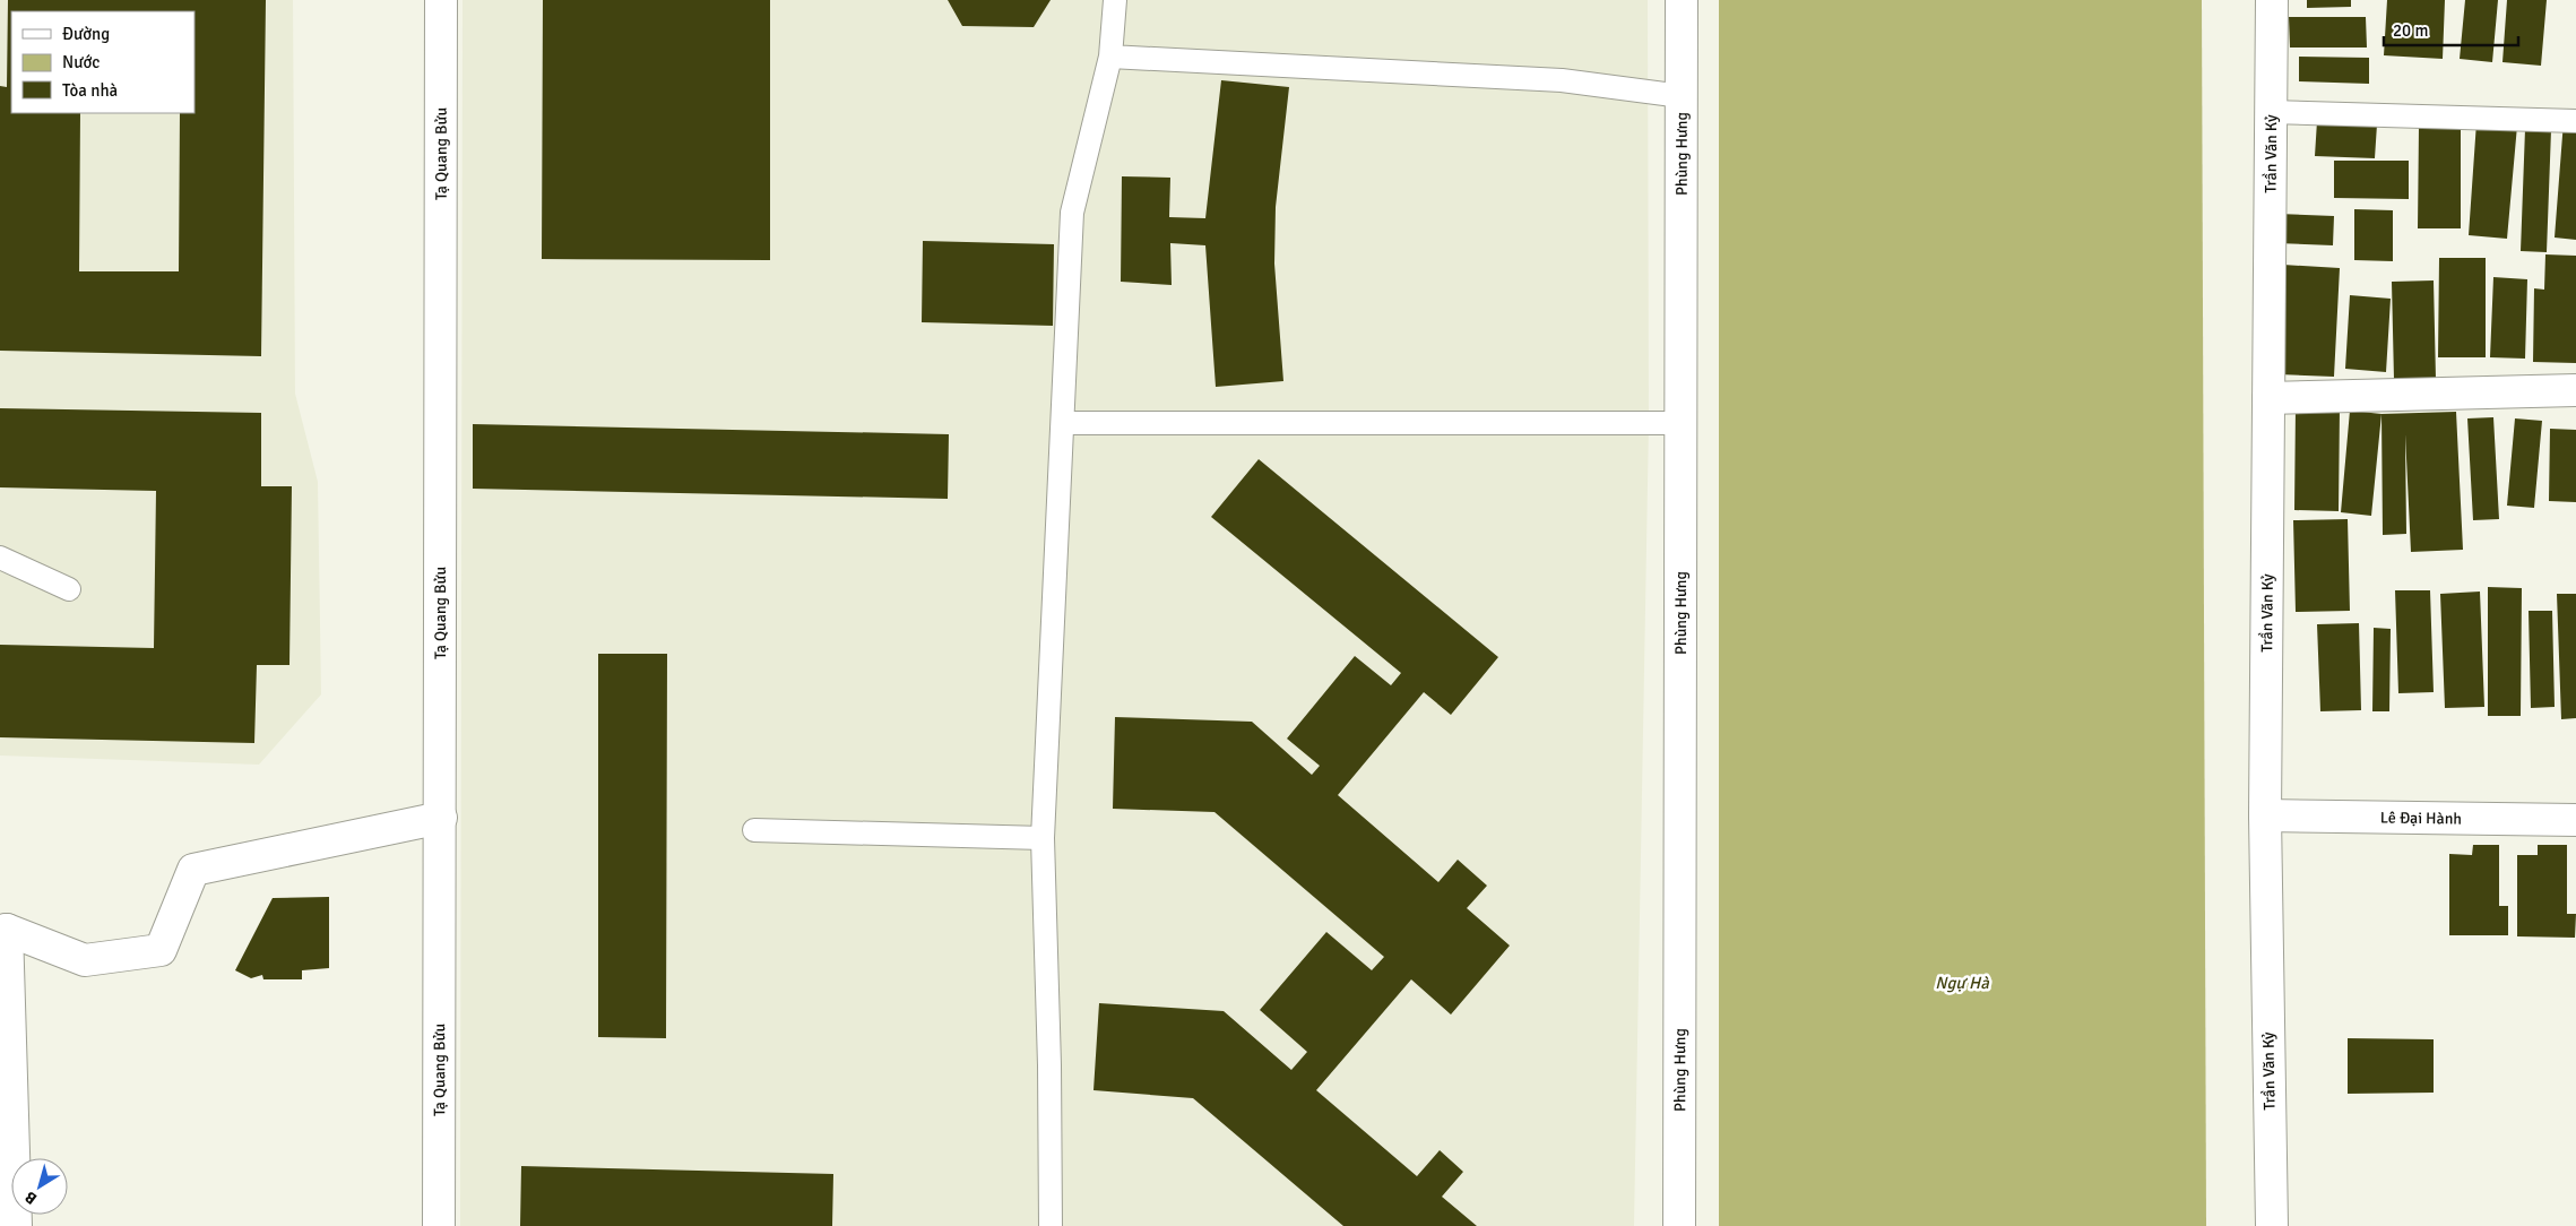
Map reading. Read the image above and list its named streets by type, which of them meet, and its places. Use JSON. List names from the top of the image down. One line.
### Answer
{"streets":{"street":["Tạ Quang Bửu","Phùng Hưng","Trần Văn Kỷ","Lê Đại Hành"]},"crossings":[["Trần Văn Kỷ","Lê Đại Hành"]],"water":["Ngự Hà"],"legend":["Đường","Nước","Tòa nhà"],"scale_bar":"20 m","north":"bottom left"}
